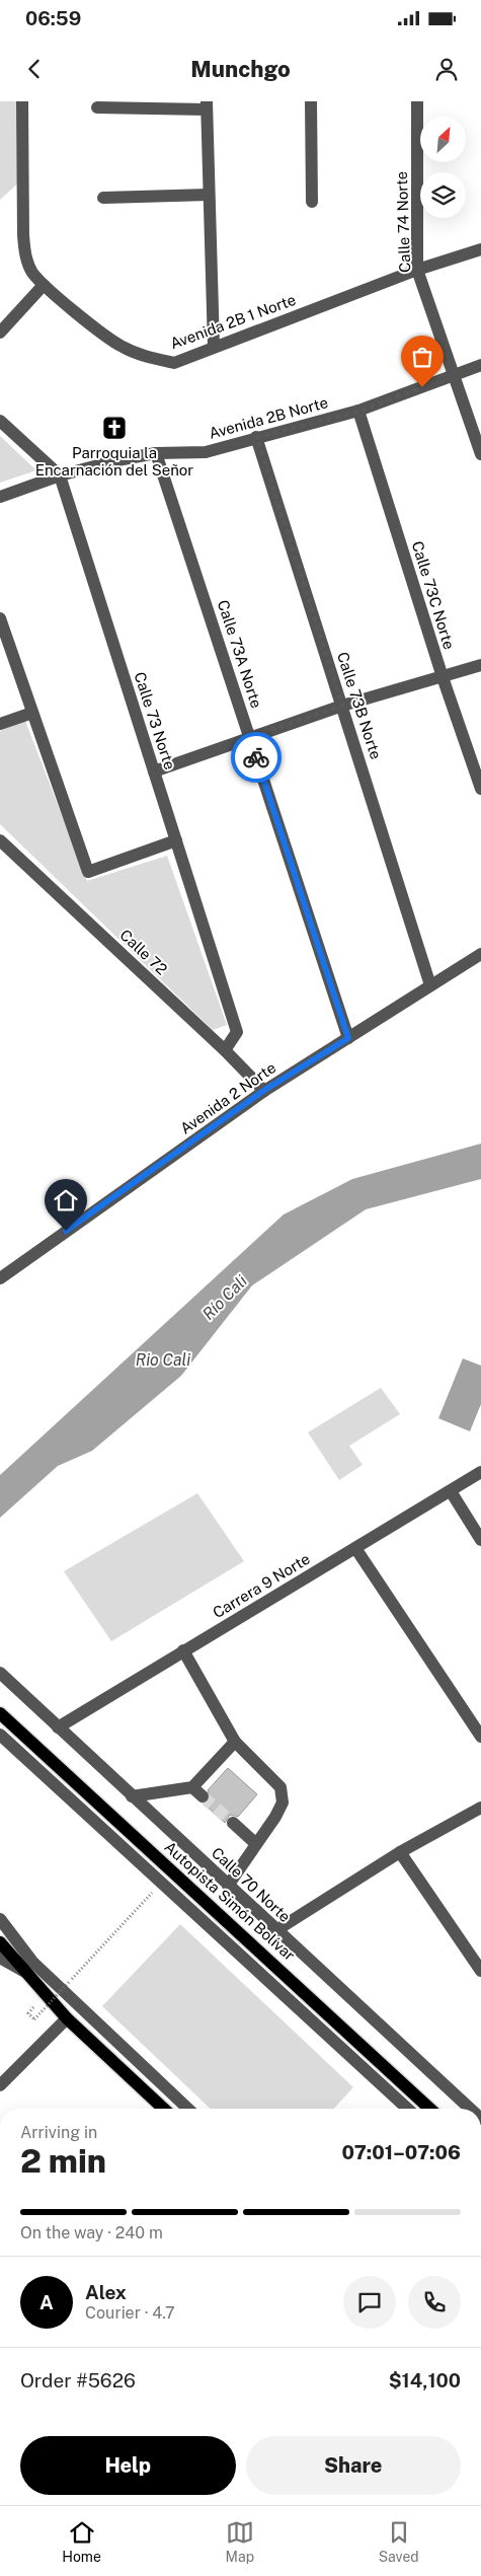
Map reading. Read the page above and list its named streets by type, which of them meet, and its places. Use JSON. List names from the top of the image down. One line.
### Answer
{"streets":{"main road":["Autopista Simón Bolívar"],"street":["Calle 74 Norte","Avenida 2B 1 Norte","Avenida 2B Norte","Calle 73C Norte","Calle 73A Norte","Calle 73B Norte","Calle 73 Norte","Calle 72","Avenida 2 Norte","Carrera 9 Norte","Calle 70 Norte"]},"crossings":[["Calle 74 Norte","Avenida 2B 1 Norte"],["Calle 74 Norte","Avenida 2B Norte"],["Avenida 2B Norte","Calle 73C Norte"],["Avenida 2B Norte","Calle 73A Norte"],["Avenida 2B Norte","Calle 73B Norte"],["Avenida 2B Norte","Calle 73 Norte"],["Calle 73A Norte","Avenida 2 Norte"],["Calle 73B Norte","Avenida 2 Norte"],["Calle 73 Norte","Calle 72"],["Calle 72","Avenida 2 Norte"],["Carrera 9 Norte","Calle 70 Norte"]],"water":["Río Cali","Rio Cali"],"places":{"church":["Parroquia la Encarnación del Señor"]},"north":"top right","page":{"status":"06:59","header":"Munchgo","heading":["2 min","Arriving in","07:01–07:06"],"panel":["Alex","Courier · 4.7","Order #5626","$14,100"],"bar":"On the way · 240 m","round":"A","buttons":["Help","Share"],"tabs":["Home","Map","Saved"]}}
